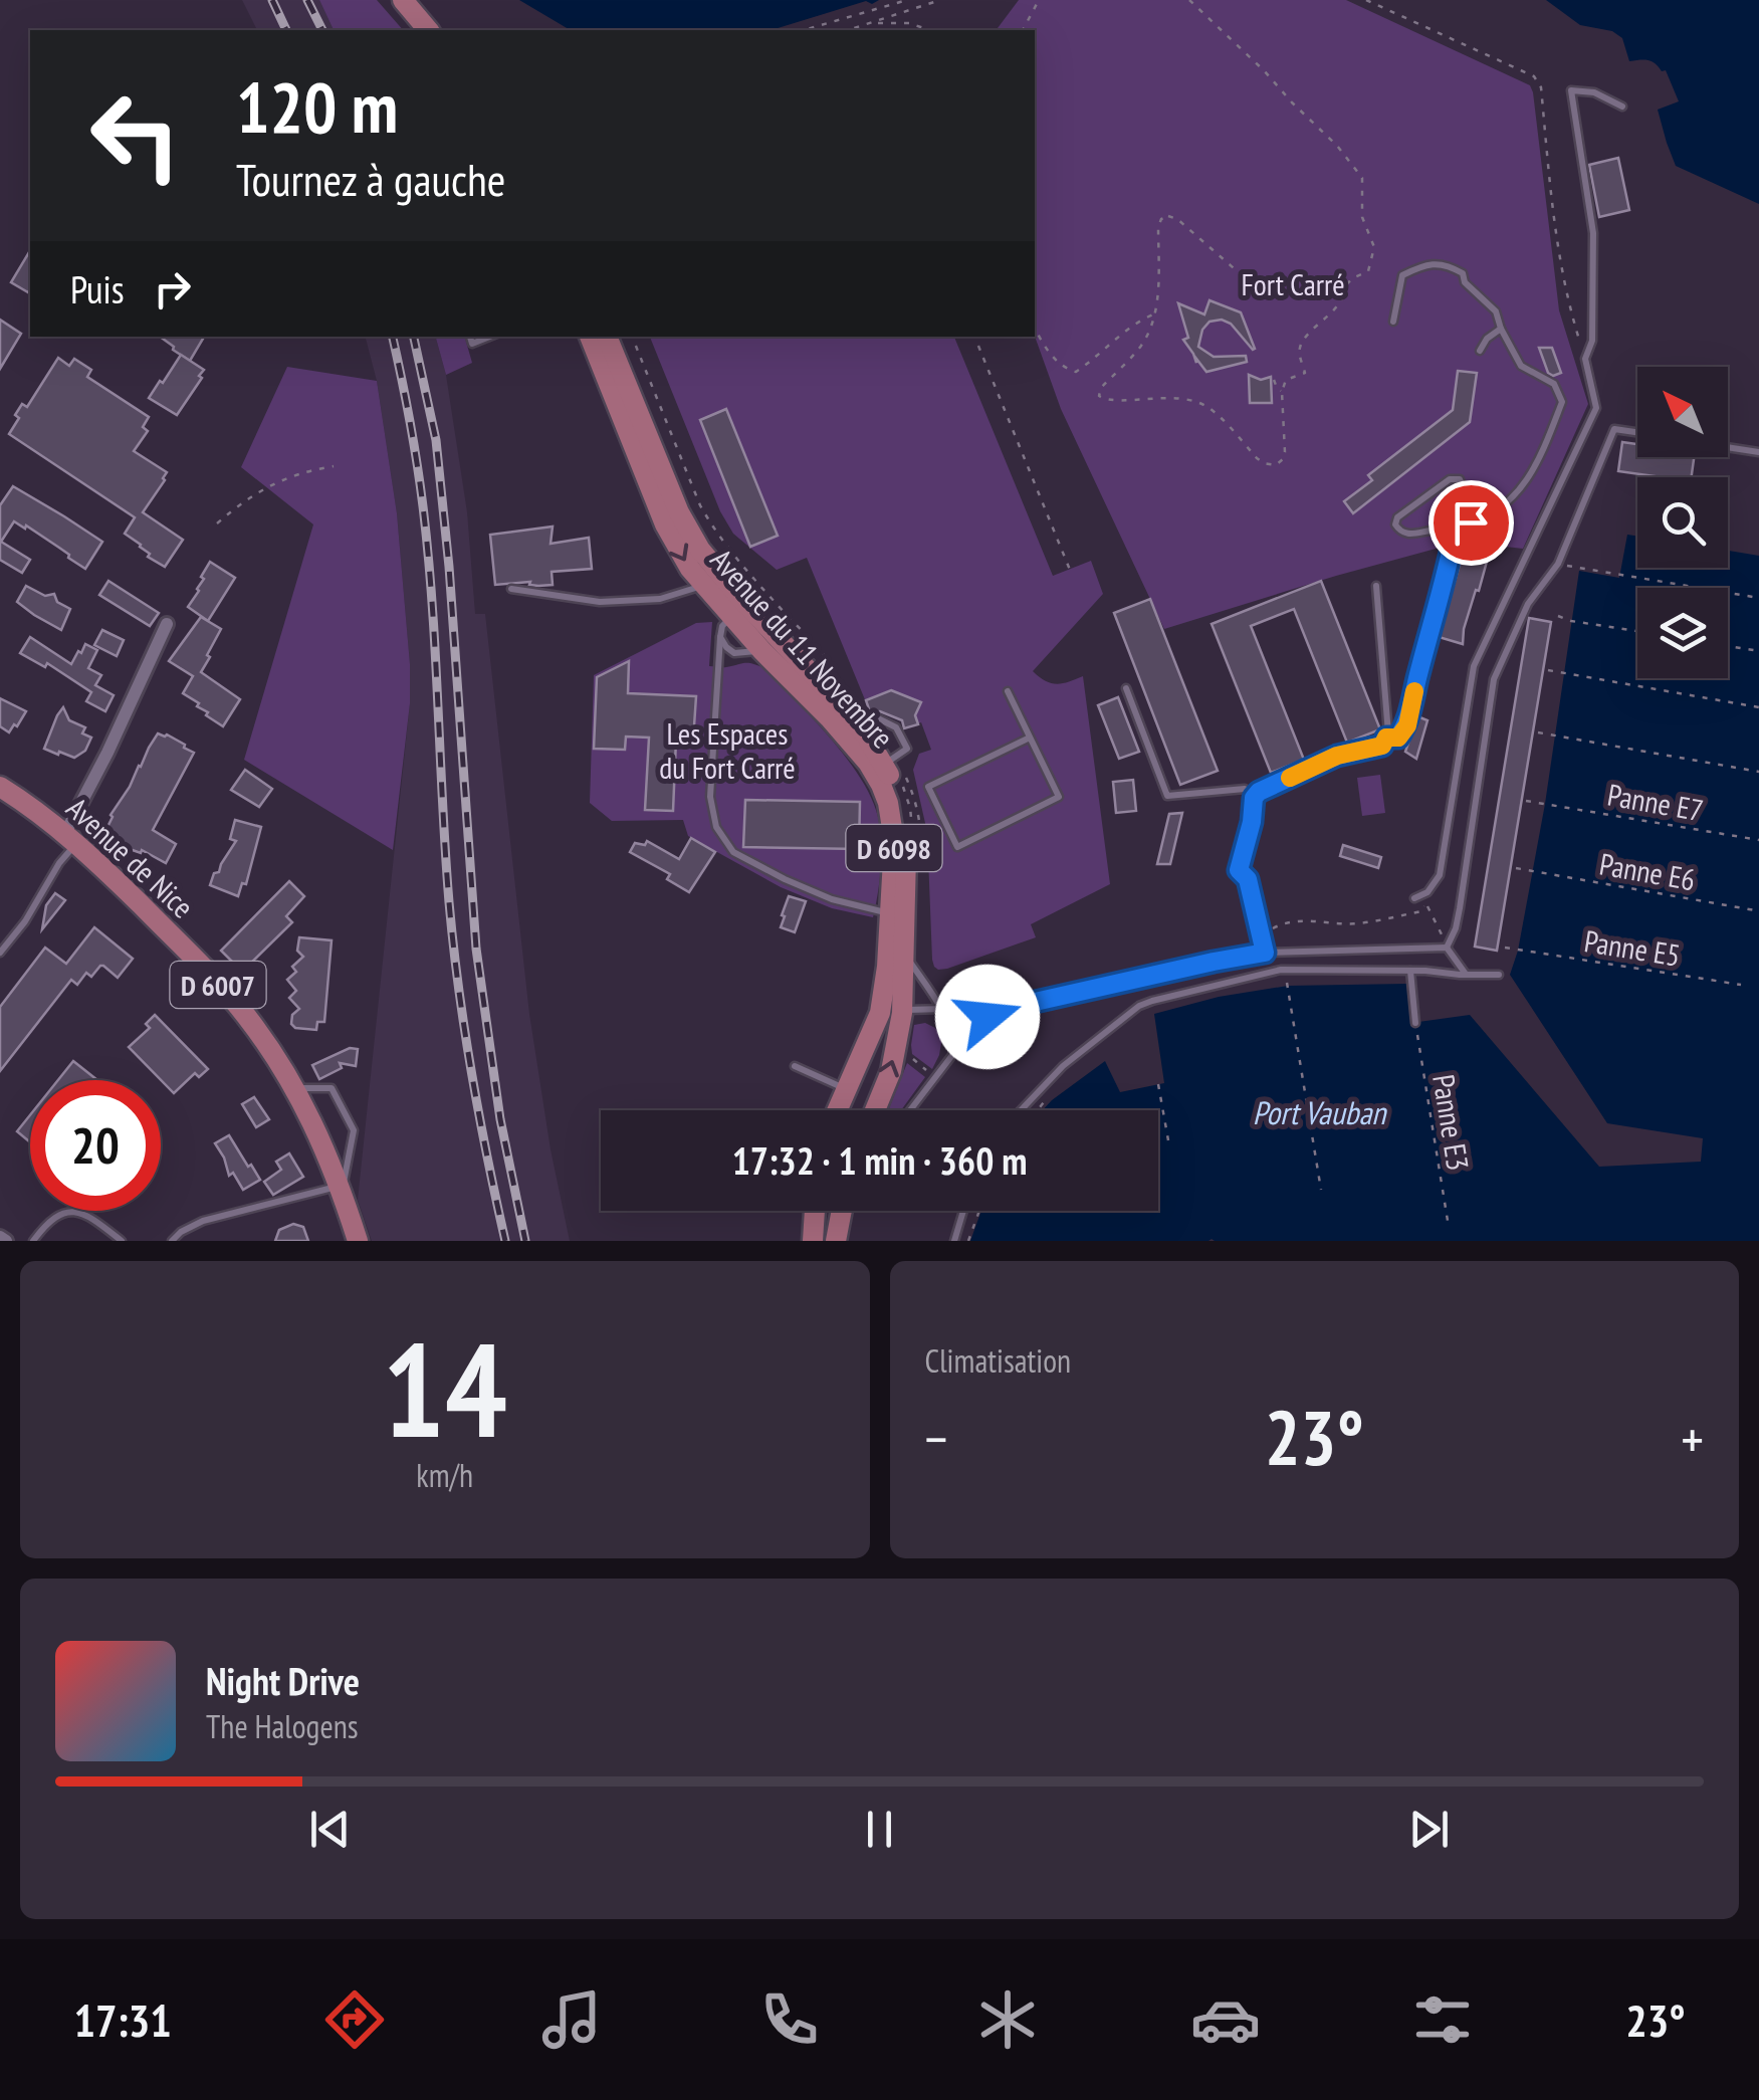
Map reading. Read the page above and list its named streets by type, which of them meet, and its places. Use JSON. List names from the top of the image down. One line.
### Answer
{"streets":{"main road":["Avenue du 11 Novembre","D 6098","Avenue de Nice","D 6007"],"path":["Panne E7","Panne E6","Panne E5","Panne E3"]},"water":["Port Vauban"],"parks":["Fort Carré","Les Espaces du Fort Carré"],"north":"top left","page":{"turn":["120 m","Tournez à gauche"],"then":"Puis","limit":"20","trip":"17:32 · 1 min · 360 m","tile":[["14","km/h"],"Climatisation"],"heat":["−","23°","+"],"song":["Night Drive","The Halogens"],"tabs":["17:31","23°"]}}
